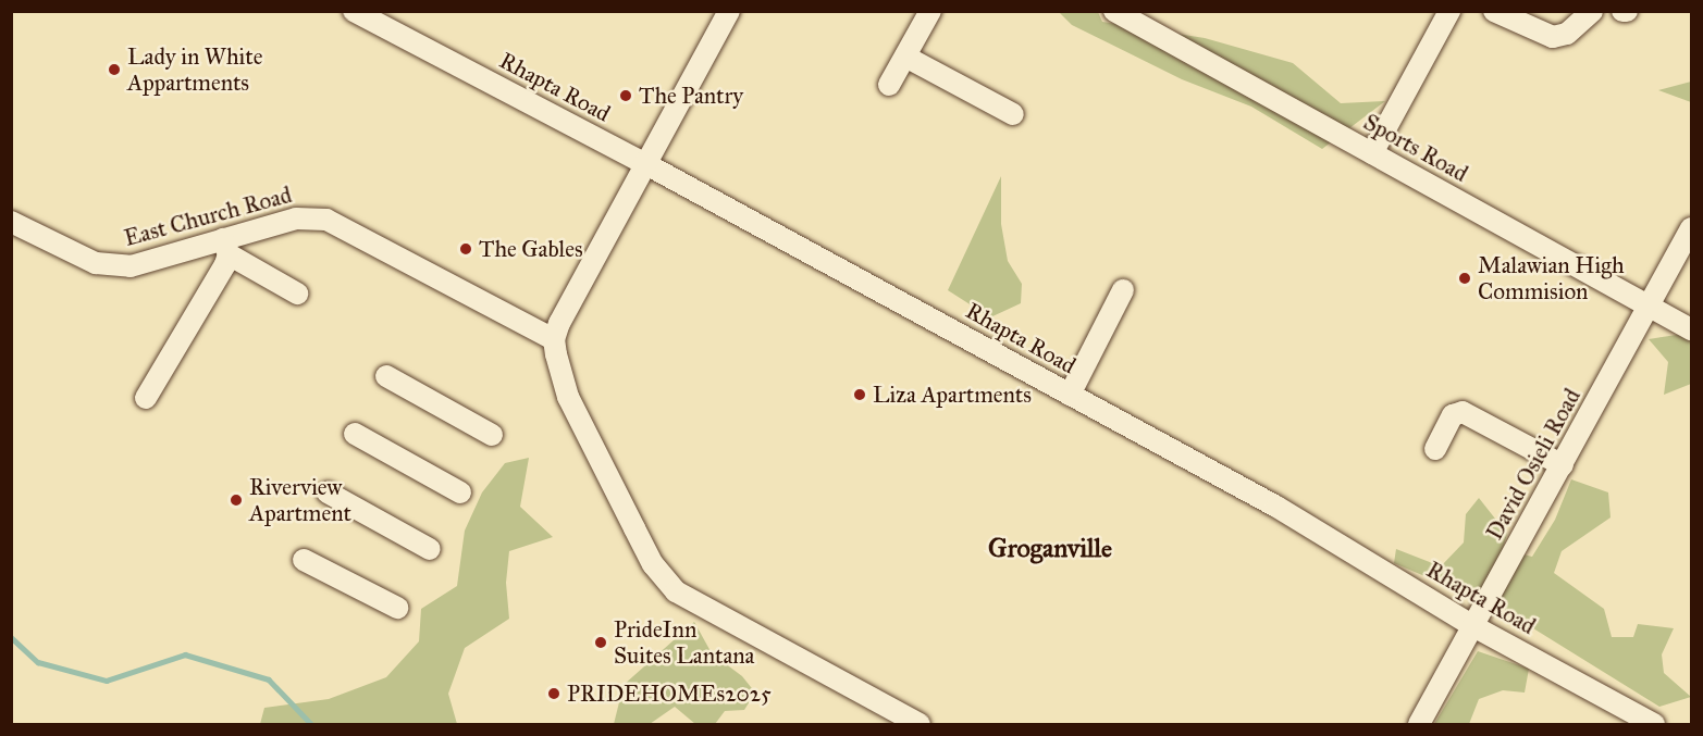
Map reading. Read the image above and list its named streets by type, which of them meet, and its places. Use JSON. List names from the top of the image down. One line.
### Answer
{"streets":{"street":["Rhapta Road","Sports Road","East Church Road","David Osieli Road"]},"crossings":[["Rhapta Road","David Osieli Road"],["Sports Road","David Osieli Road"]],"districts":["Groganville"],"places":["Lady in White Appartments","The Pantry","The Gables","Malawian High Commision","Liza Apartments","Riverview Apartment","PrideInn Suites Lantana","PRIDEHOMEs2025"]}
